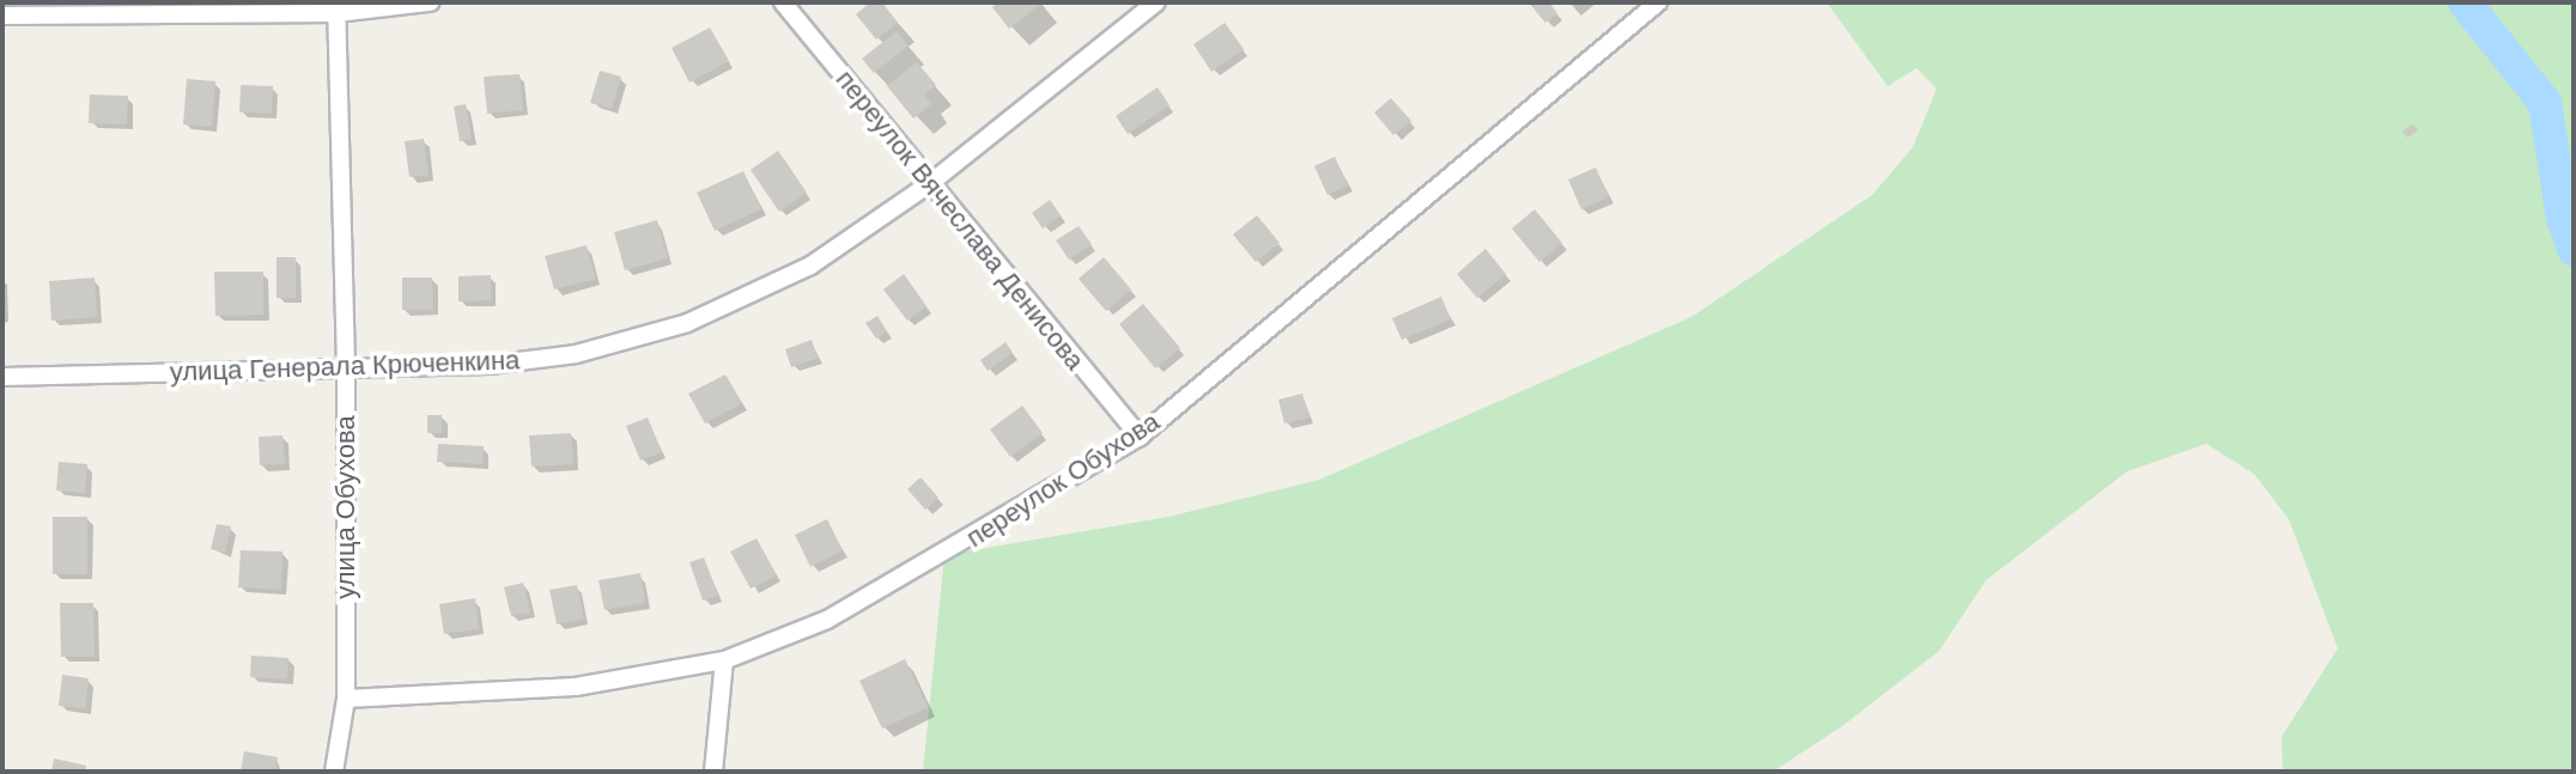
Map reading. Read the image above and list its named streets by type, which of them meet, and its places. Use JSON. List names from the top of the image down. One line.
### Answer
{"streets":{"street":["переулок Вячеслава Денисова","улица Генерала Крюченкина","переулок Обухова","улица Обухова"]},"crossings":[["переулок Вячеслава Денисова","улица Генерала Крюченкина"],["переулок Вячеслава Денисова","переулок Обухова"],["улица Генерала Крюченкина","улица Обухова"],["переулок Обухова","улица Обухова"]]}
